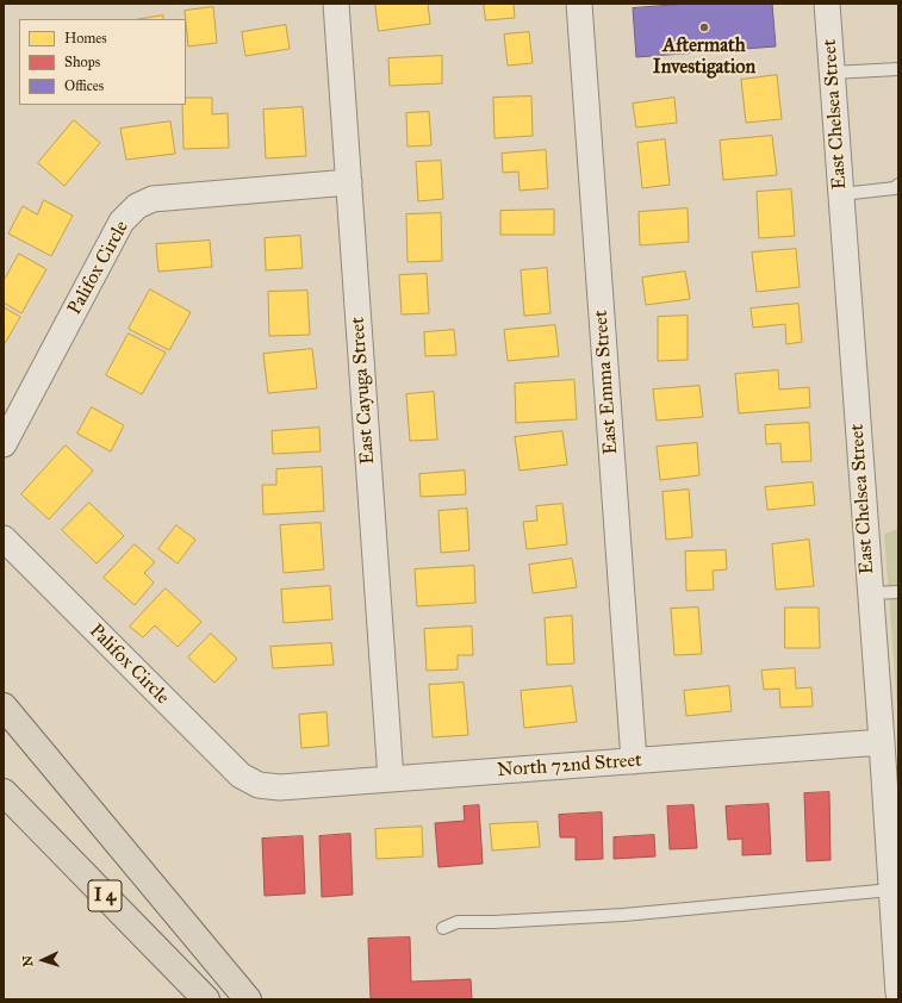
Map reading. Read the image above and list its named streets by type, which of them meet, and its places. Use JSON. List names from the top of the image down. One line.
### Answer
{"streets":{"highway":["I 4"],"street":["East Chelsea Street","Palifox Circle","East Emma Street","East Cayuga Street","North 72nd Street"]},"crossings":[["East Chelsea Street","North 72nd Street"],["Palifox Circle","East Cayuga Street"],["Palifox Circle","North 72nd Street"],["East Emma Street","North 72nd Street"],["East Cayuga Street","North 72nd Street"]],"places":["Aftermath Investigation"],"legend":["Homes","Shops","Offices"],"north":"left"}
